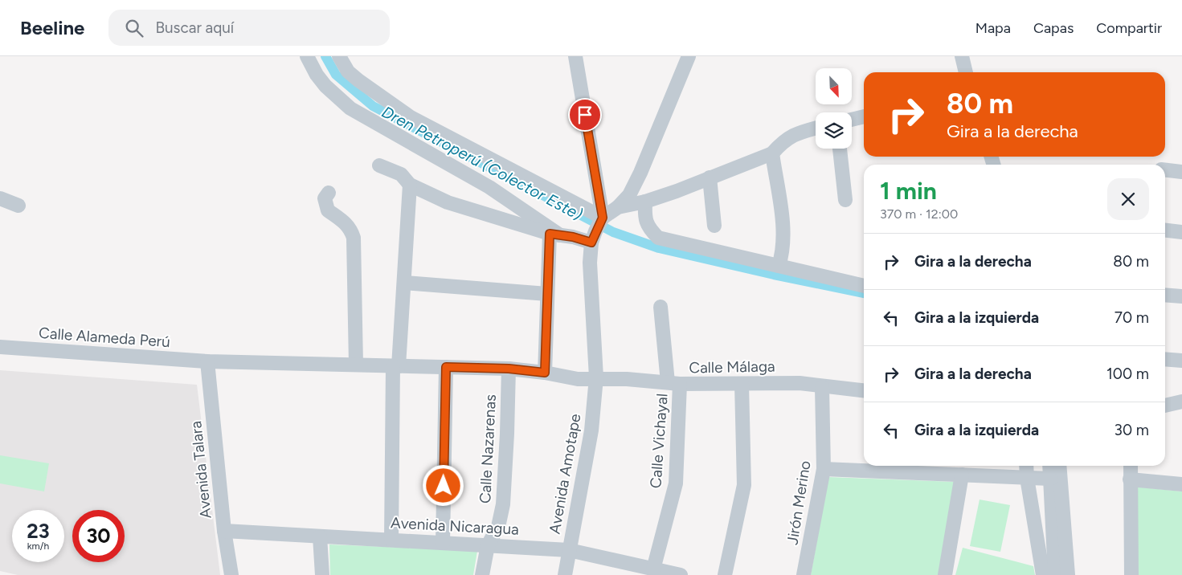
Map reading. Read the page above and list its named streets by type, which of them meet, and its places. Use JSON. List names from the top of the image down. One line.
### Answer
{"streets":{"street":["Calle Alameda Perú","Calle Málaga","Calle Vichayal","Calle Nazarenas","Avenida Talara","Avenida Amotape","Jirón Merino","Avenida Nicaragua"]},"crossings":[["Calle Alameda Perú","Calle Málaga"],["Calle Alameda Perú","Avenida Talara"],["Calle Málaga","Calle Vichayal"],["Calle Málaga","Calle Nazarenas"],["Calle Málaga","Avenida Amotape"],["Calle Málaga","Jirón Merino"],["Calle Vichayal","Avenida Nicaragua"],["Calle Nazarenas","Avenida Nicaragua"],["Avenida Talara","Avenida Nicaragua"],["Avenida Amotape","Avenida Nicaragua"]],"water":["Dren Petroperú (Colector Este)"],"north":"bottom right","page":{"header":"Beeline","search":"Buscar aquí","nav":["Mapa","Capas","Compartir"],"turn":["80 m","Gira a la derecha"],"heading":["1 min","370 m · 12:00"],"list":[{"name":"Gira a la derecha","value":"80 m"},{"name":"Gira a la izquierda","value":"70 m"},{"name":"Gira a la derecha","value":"100 m"},{"name":"Gira a la izquierda","value":"30 m"}],"speed":"23 km/h","limit":"30"}}
